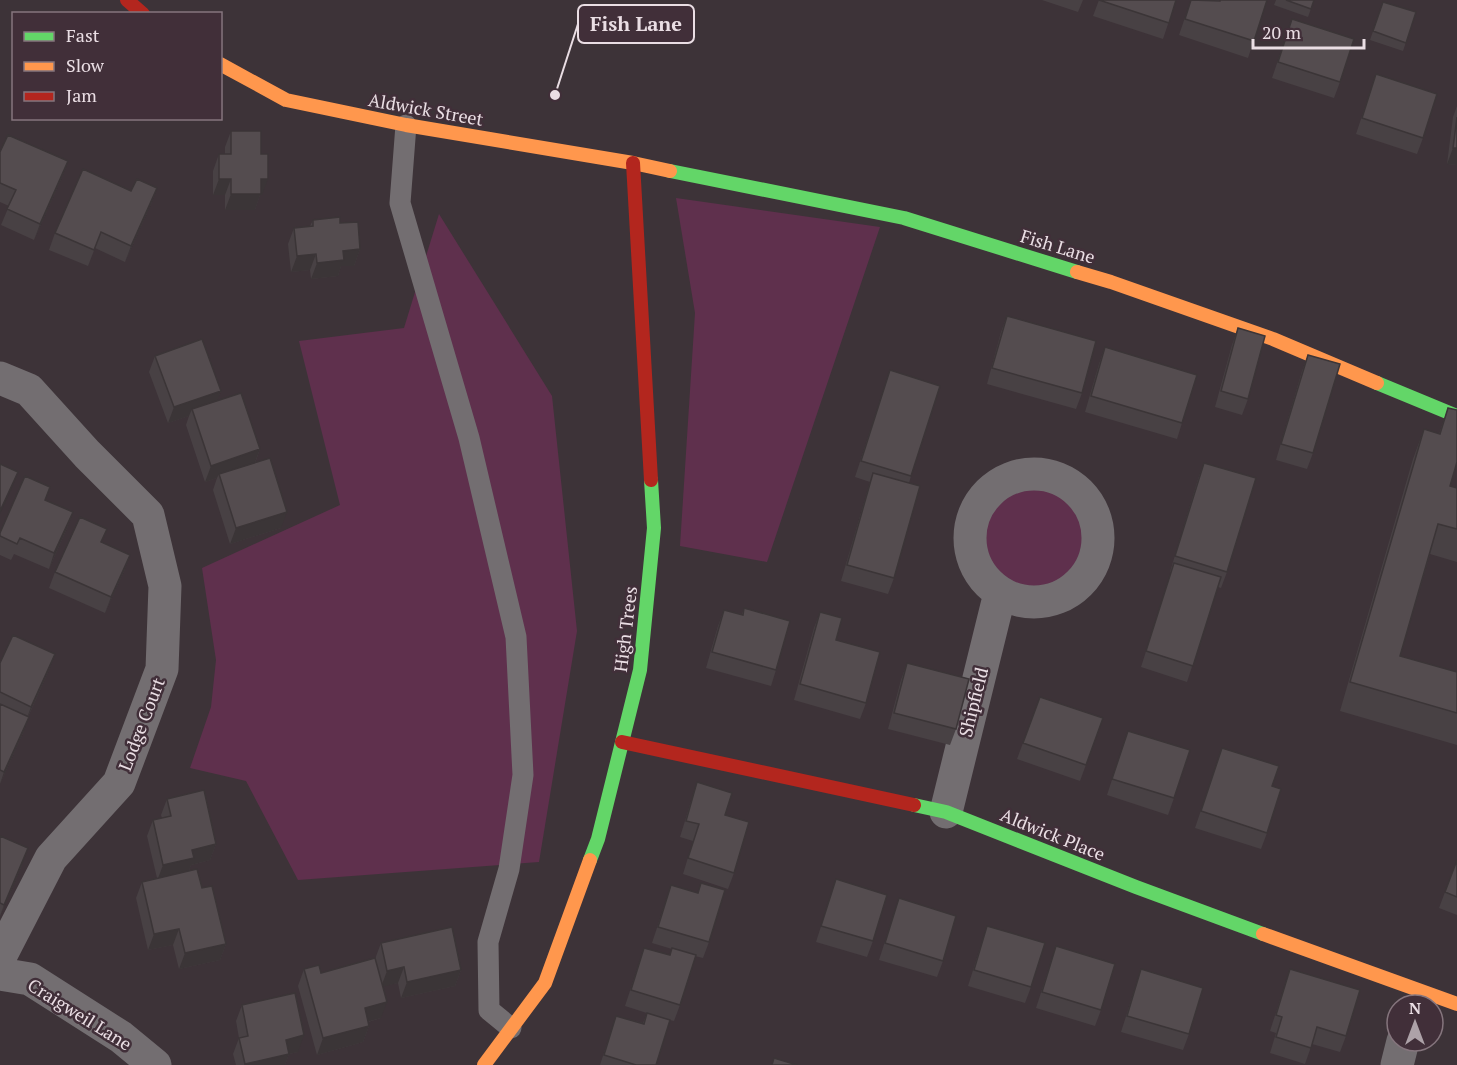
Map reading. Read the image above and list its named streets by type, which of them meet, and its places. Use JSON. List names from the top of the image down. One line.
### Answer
{"streets":{"street":["Aldwick Street","Fish Lane","High Trees","Shipfield","Lodge Court","Aldwick Place","Craigweil Lane"]},"crossings":[["Aldwick Street","Fish Lane"],["Aldwick Street","High Trees"],["Fish Lane","High Trees"],["High Trees","Aldwick Place"],["Shipfield","Aldwick Place"]],"places":["Fish Lane"],"legend":["Fast","Slow","Jam"],"scale_bar":"20 m","north":"top"}
